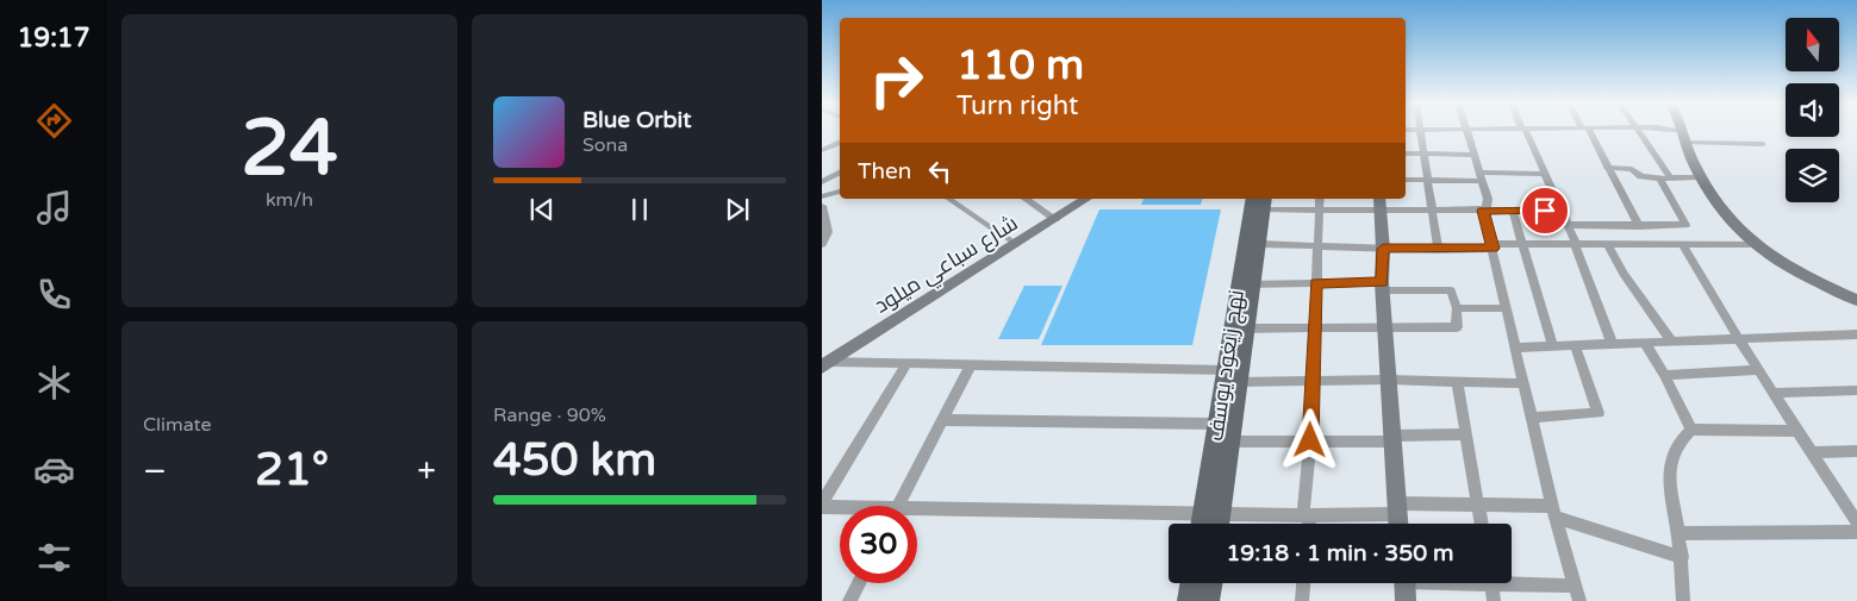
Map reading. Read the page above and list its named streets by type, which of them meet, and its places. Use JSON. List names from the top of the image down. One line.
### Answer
{"streets":{"main road":["نهج زيغود يوسف"],"street":["شارع سباعي ميلود"]},"north":"top","page":{"tabs":"19:17","tile":[["24","km/h"],"Climate",["Range · 90%","450 km"]],"turn":["110 m","Turn right"],"song":["Blue Orbit","Sona"],"then":"Then","heat":["−","21°","+"],"limit":"30","trip":"19:18 · 1 min · 350 m"}}
